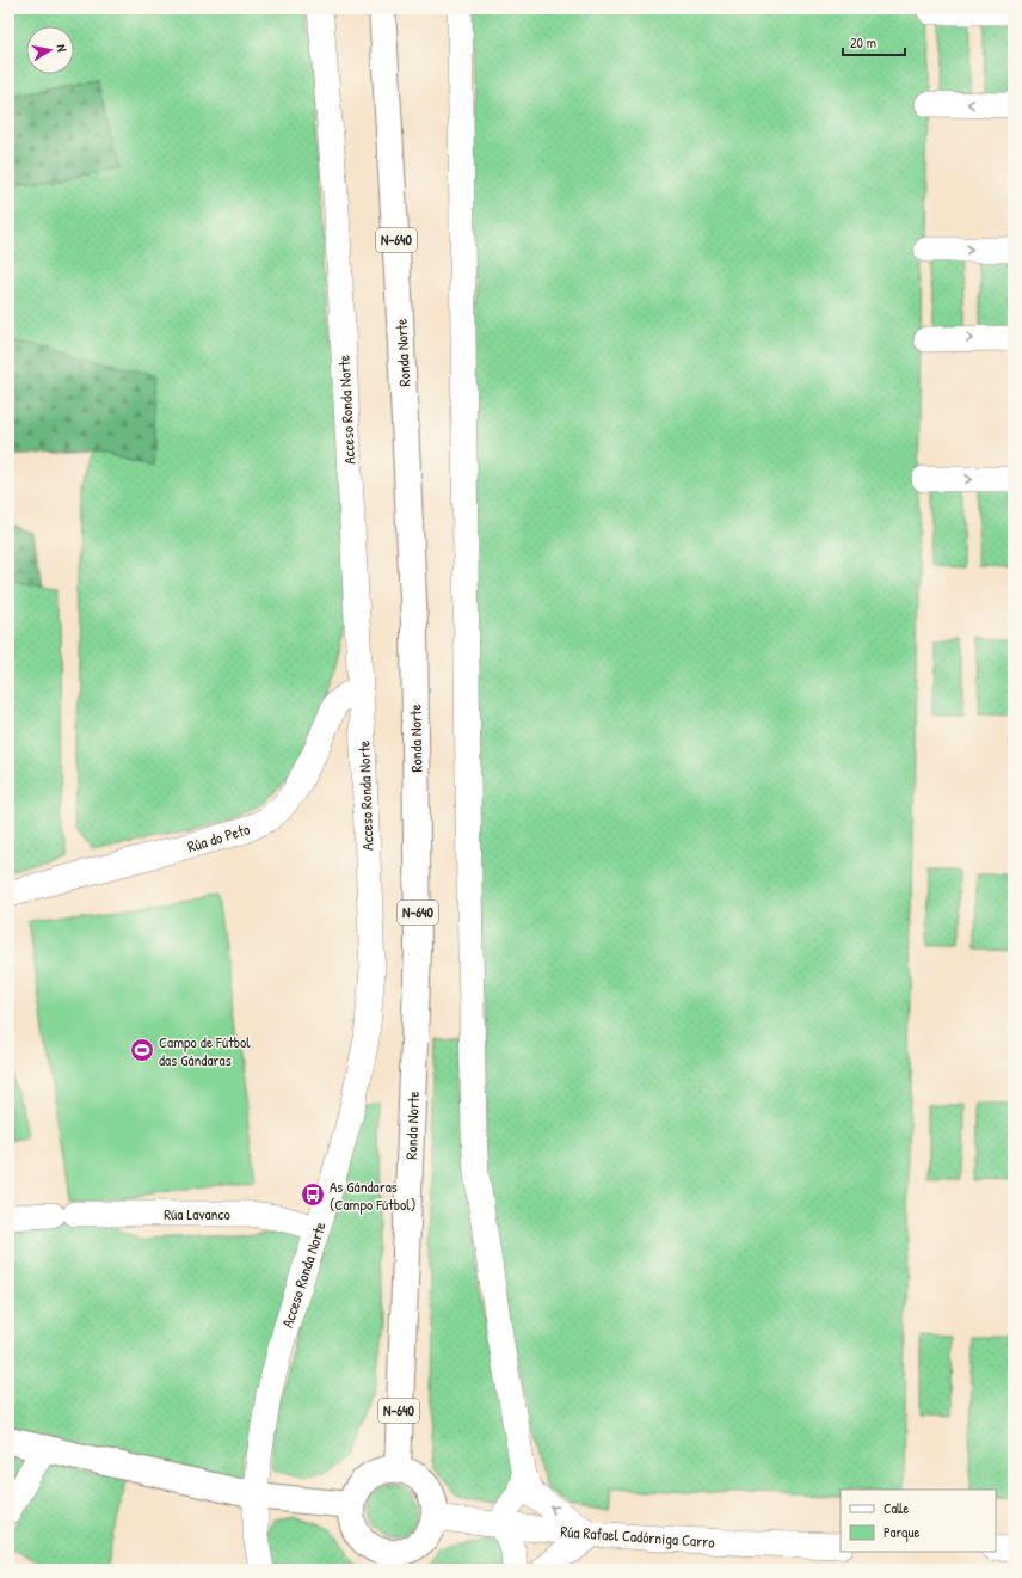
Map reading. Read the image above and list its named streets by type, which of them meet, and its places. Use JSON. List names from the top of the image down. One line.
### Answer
{"streets":{"main road":["N-640","Ronda Norte"],"street":["Acceso Ronda Norte","Rúa do Peto","Rúa Lavanco","Rúa Rafael Cadórniga Carro"]},"crossings":[["Ronda Norte","Rúa Rafael Cadórniga Carro"],["Acceso Ronda Norte","Rúa do Peto"],["Acceso Ronda Norte","Rúa Lavanco"]],"places":{"sports":["Campo de Fútbol das Gándaras"],"bus stop":["As Gándaras (Campo Fútbol)"]},"legend":["Calle","Parque"],"scale_bar":"20 m","north":"right"}
